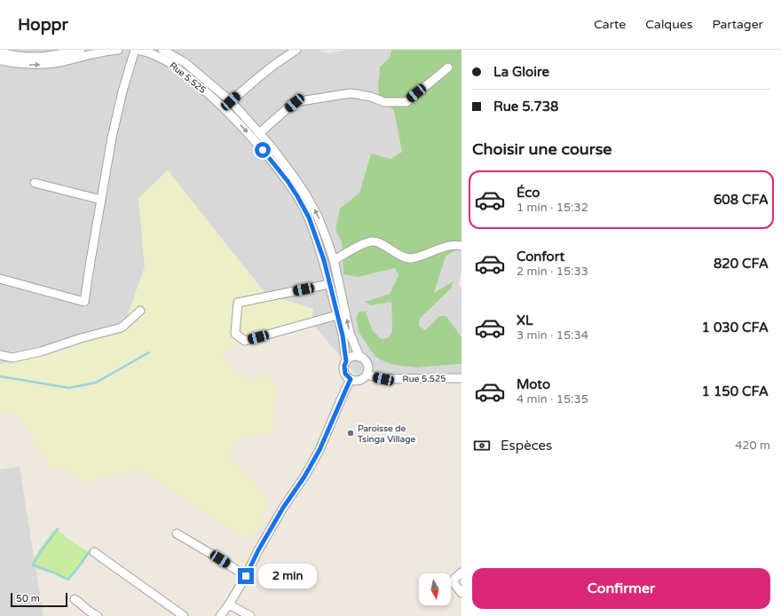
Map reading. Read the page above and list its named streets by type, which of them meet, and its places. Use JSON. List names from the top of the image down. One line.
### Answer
{"streets":{"street":["Rue 5.525"]},"places":["Paroisse de Tsinga Village"],"scale_bar":"50 m","north":"bottom","page":{"header":"Hoppr","nav":["Carte","Calques","Partager"],"banner":["La Gloire","Rue 5.738"],"heading":"Choisir une course","list":[{"name":"Éco","note":"1 min · 15:32","value":"608 CFA"},{"name":"Confort","note":"2 min · 15:33","value":"820 CFA"},{"name":"XL","note":"3 min · 15:34","value":"1 030 CFA"},{"name":"Moto","note":"4 min · 15:35","value":"1 150 CFA"}],"pay":["Espèces","420 m"],"buttons":"Confirmer","bubble":"2 min","scale":"50 m"}}
